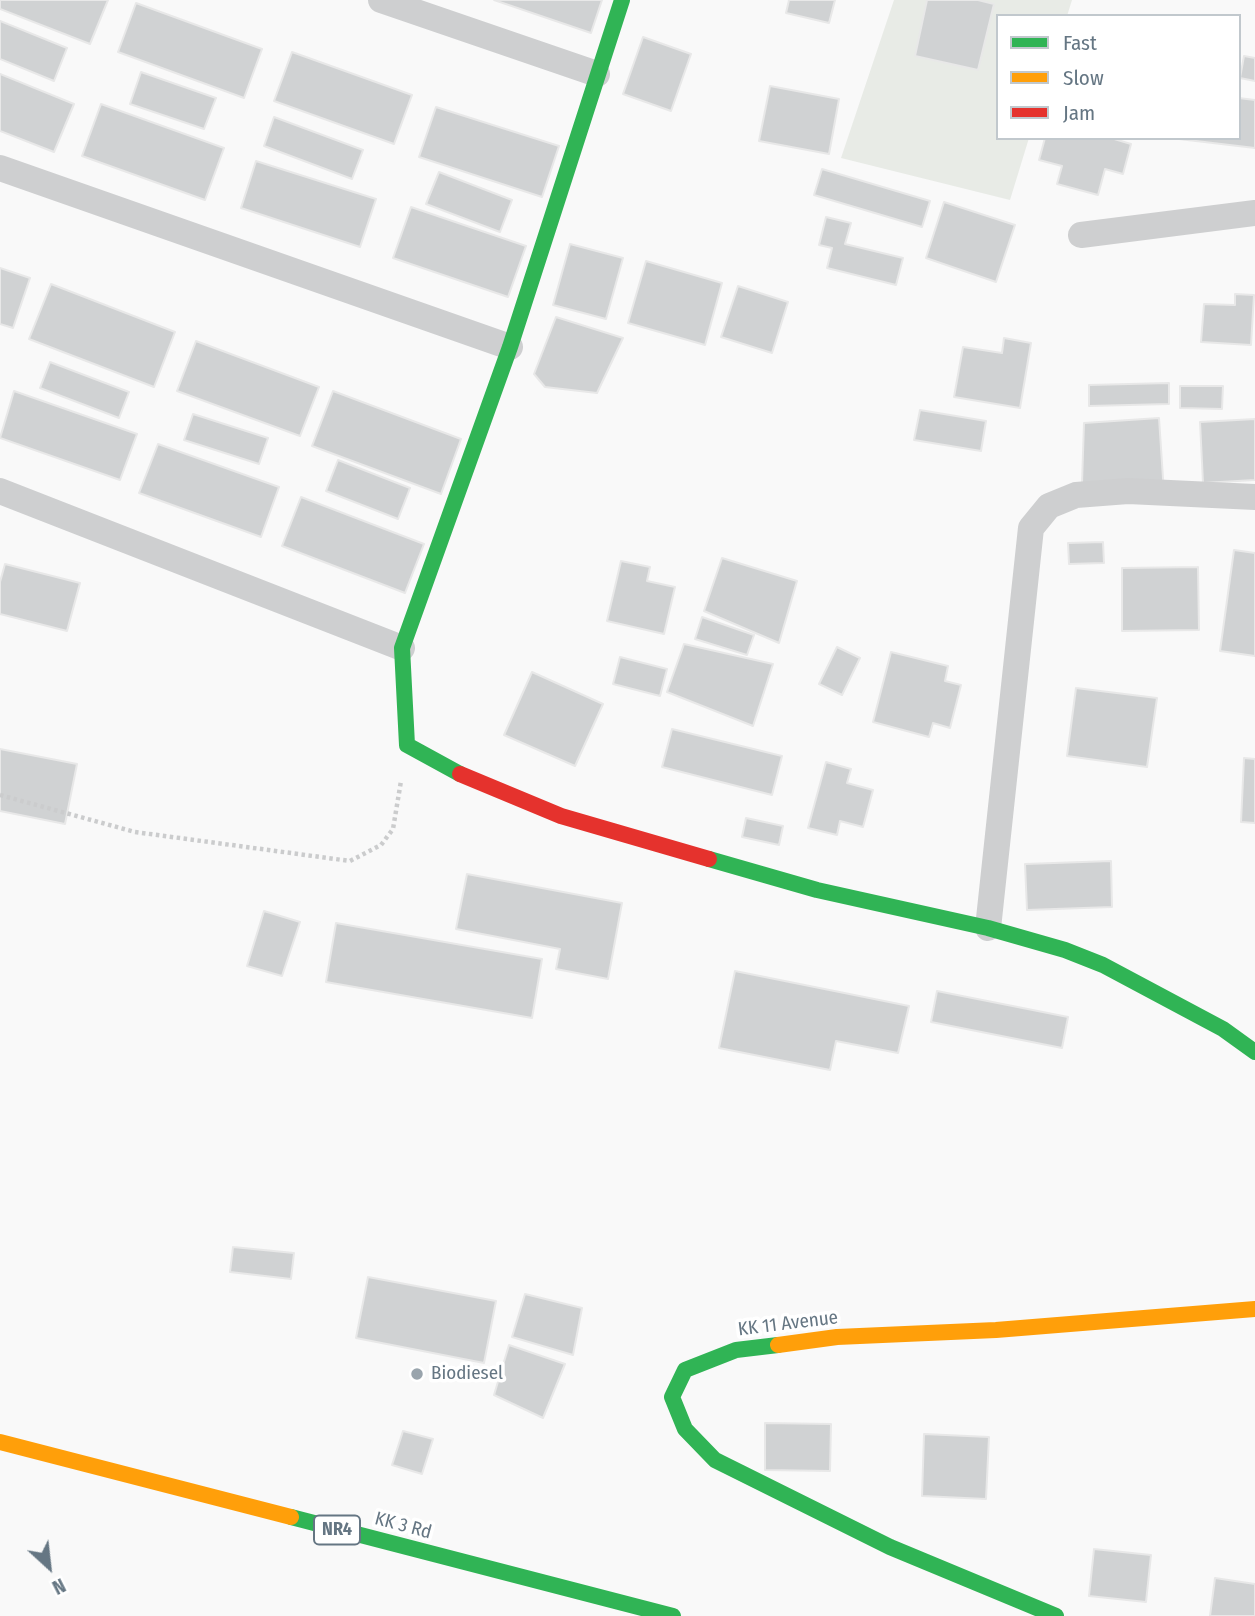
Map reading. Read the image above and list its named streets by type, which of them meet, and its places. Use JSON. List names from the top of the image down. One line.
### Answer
{"streets":{"main road":["KK 11 Avenue","KK 3 Rd","NR4"]},"places":["Biodiesel"],"legend":["Fast","Slow","Jam"],"north":"bottom right"}
